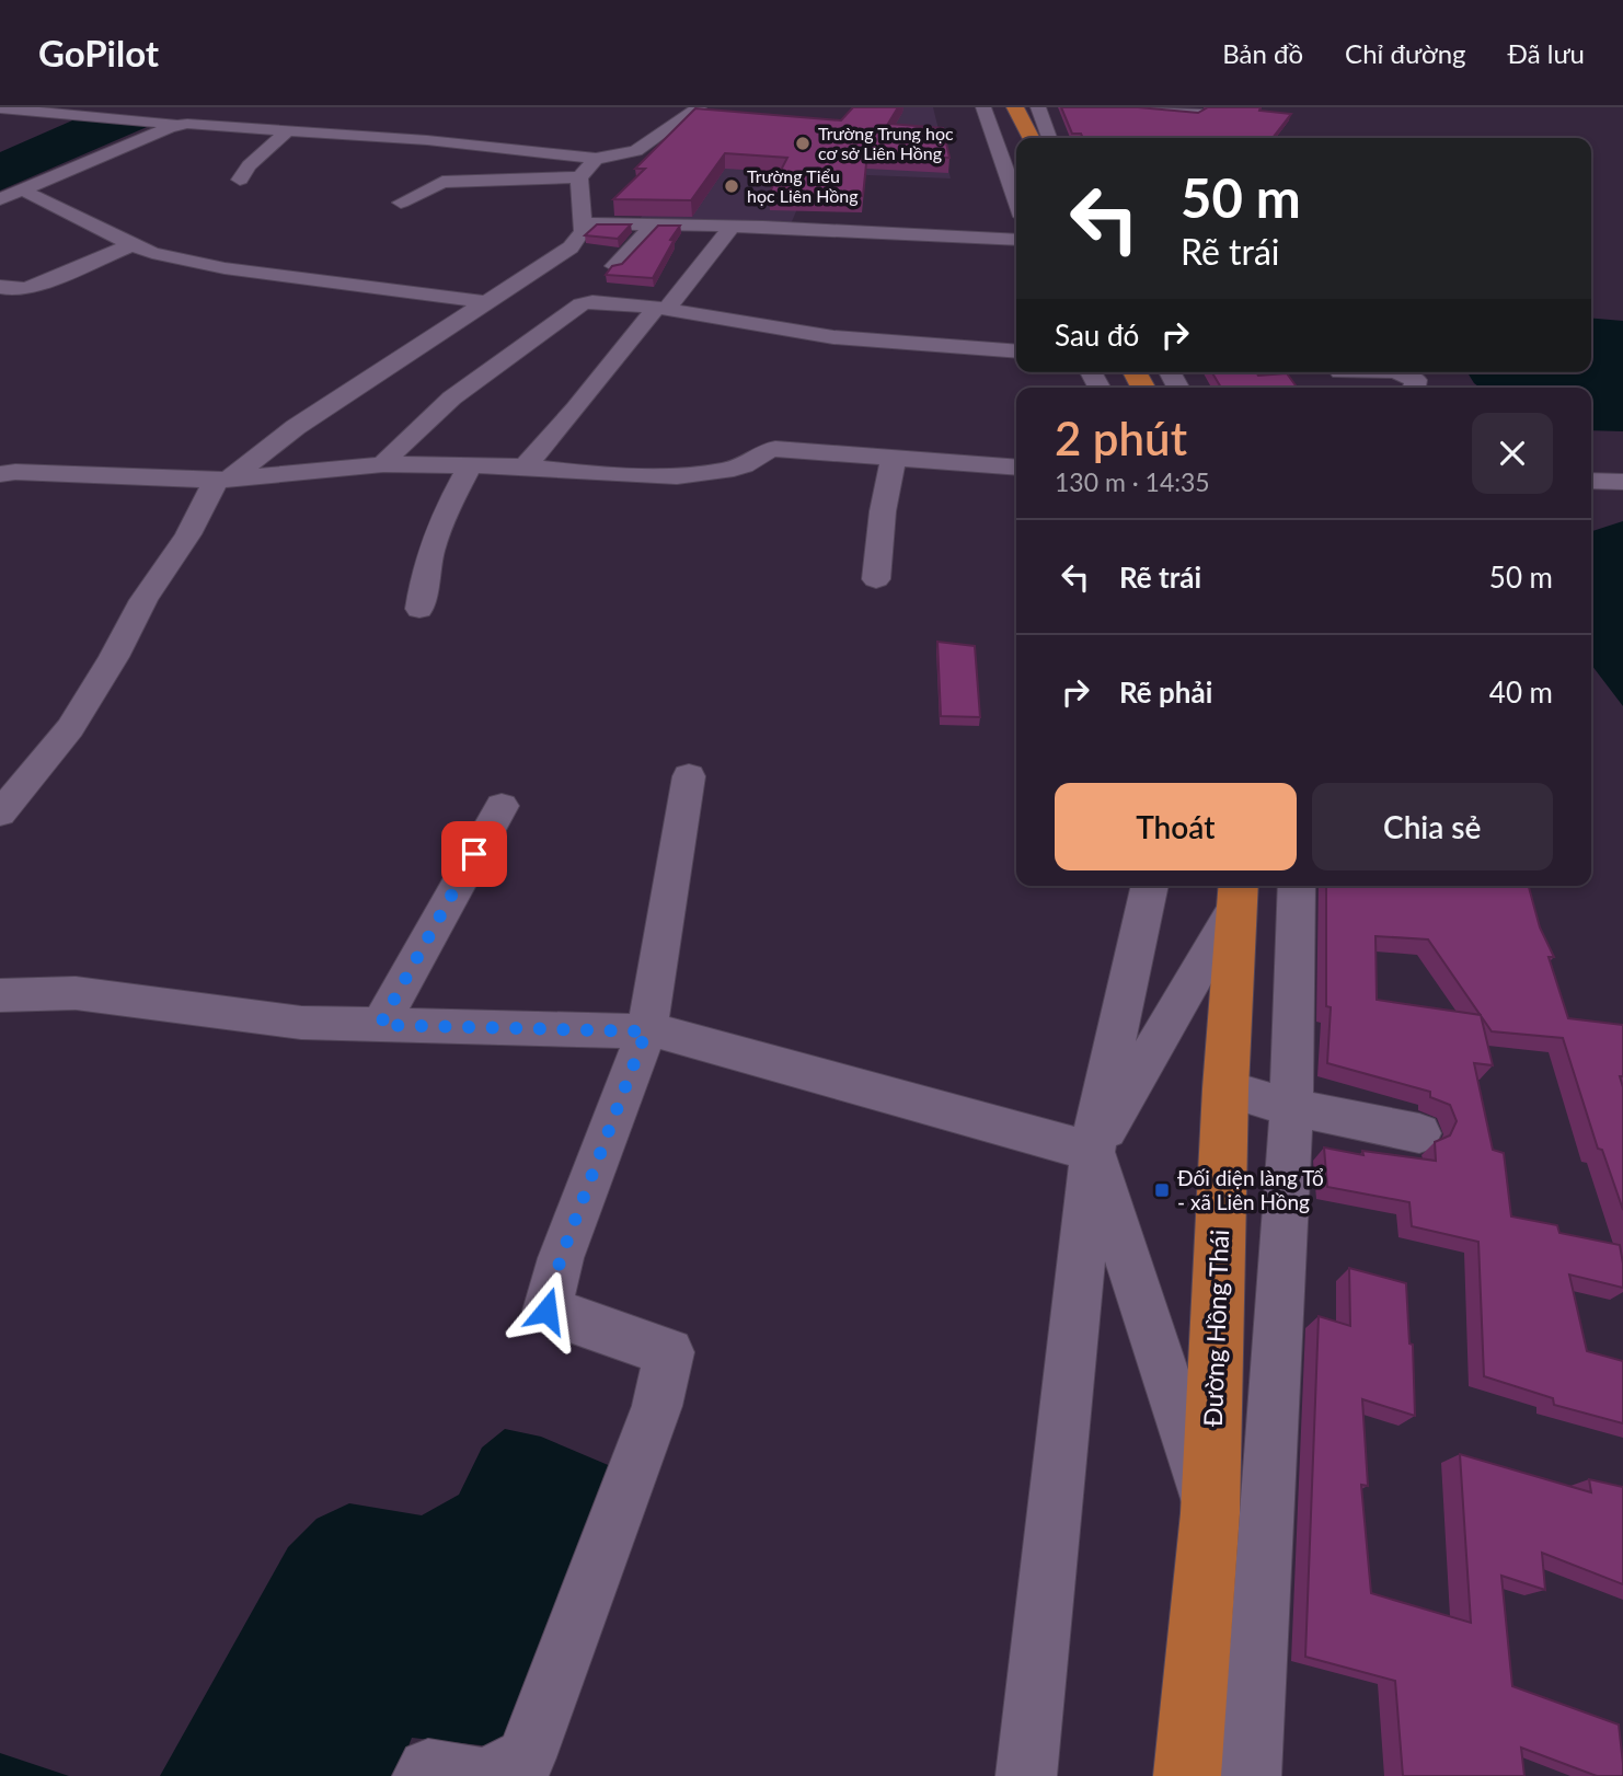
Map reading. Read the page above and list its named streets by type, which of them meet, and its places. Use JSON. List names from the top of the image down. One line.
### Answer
{"streets":{"main road":["Đường Hồng Thái"]},"places":{"other":["Trường Trung học cơ sở Liên Hồng","Trường Tiểu học Liên Hồng"],"transit":["Đối diện làng Tổ - xã Liên Hồng"]},"page":{"header":"GoPilot","nav":["Bản đồ","Chỉ đường","Đã lưu"],"turn":["50 m","Rẽ trái"],"then":"Sau đó","heading":["2 phút","130 m · 14:35"],"list":[{"name":"Rẽ trái","value":"50 m"},{"name":"Rẽ phải","value":"40 m"}],"buttons":["Thoát","Chia sẻ"]}}
